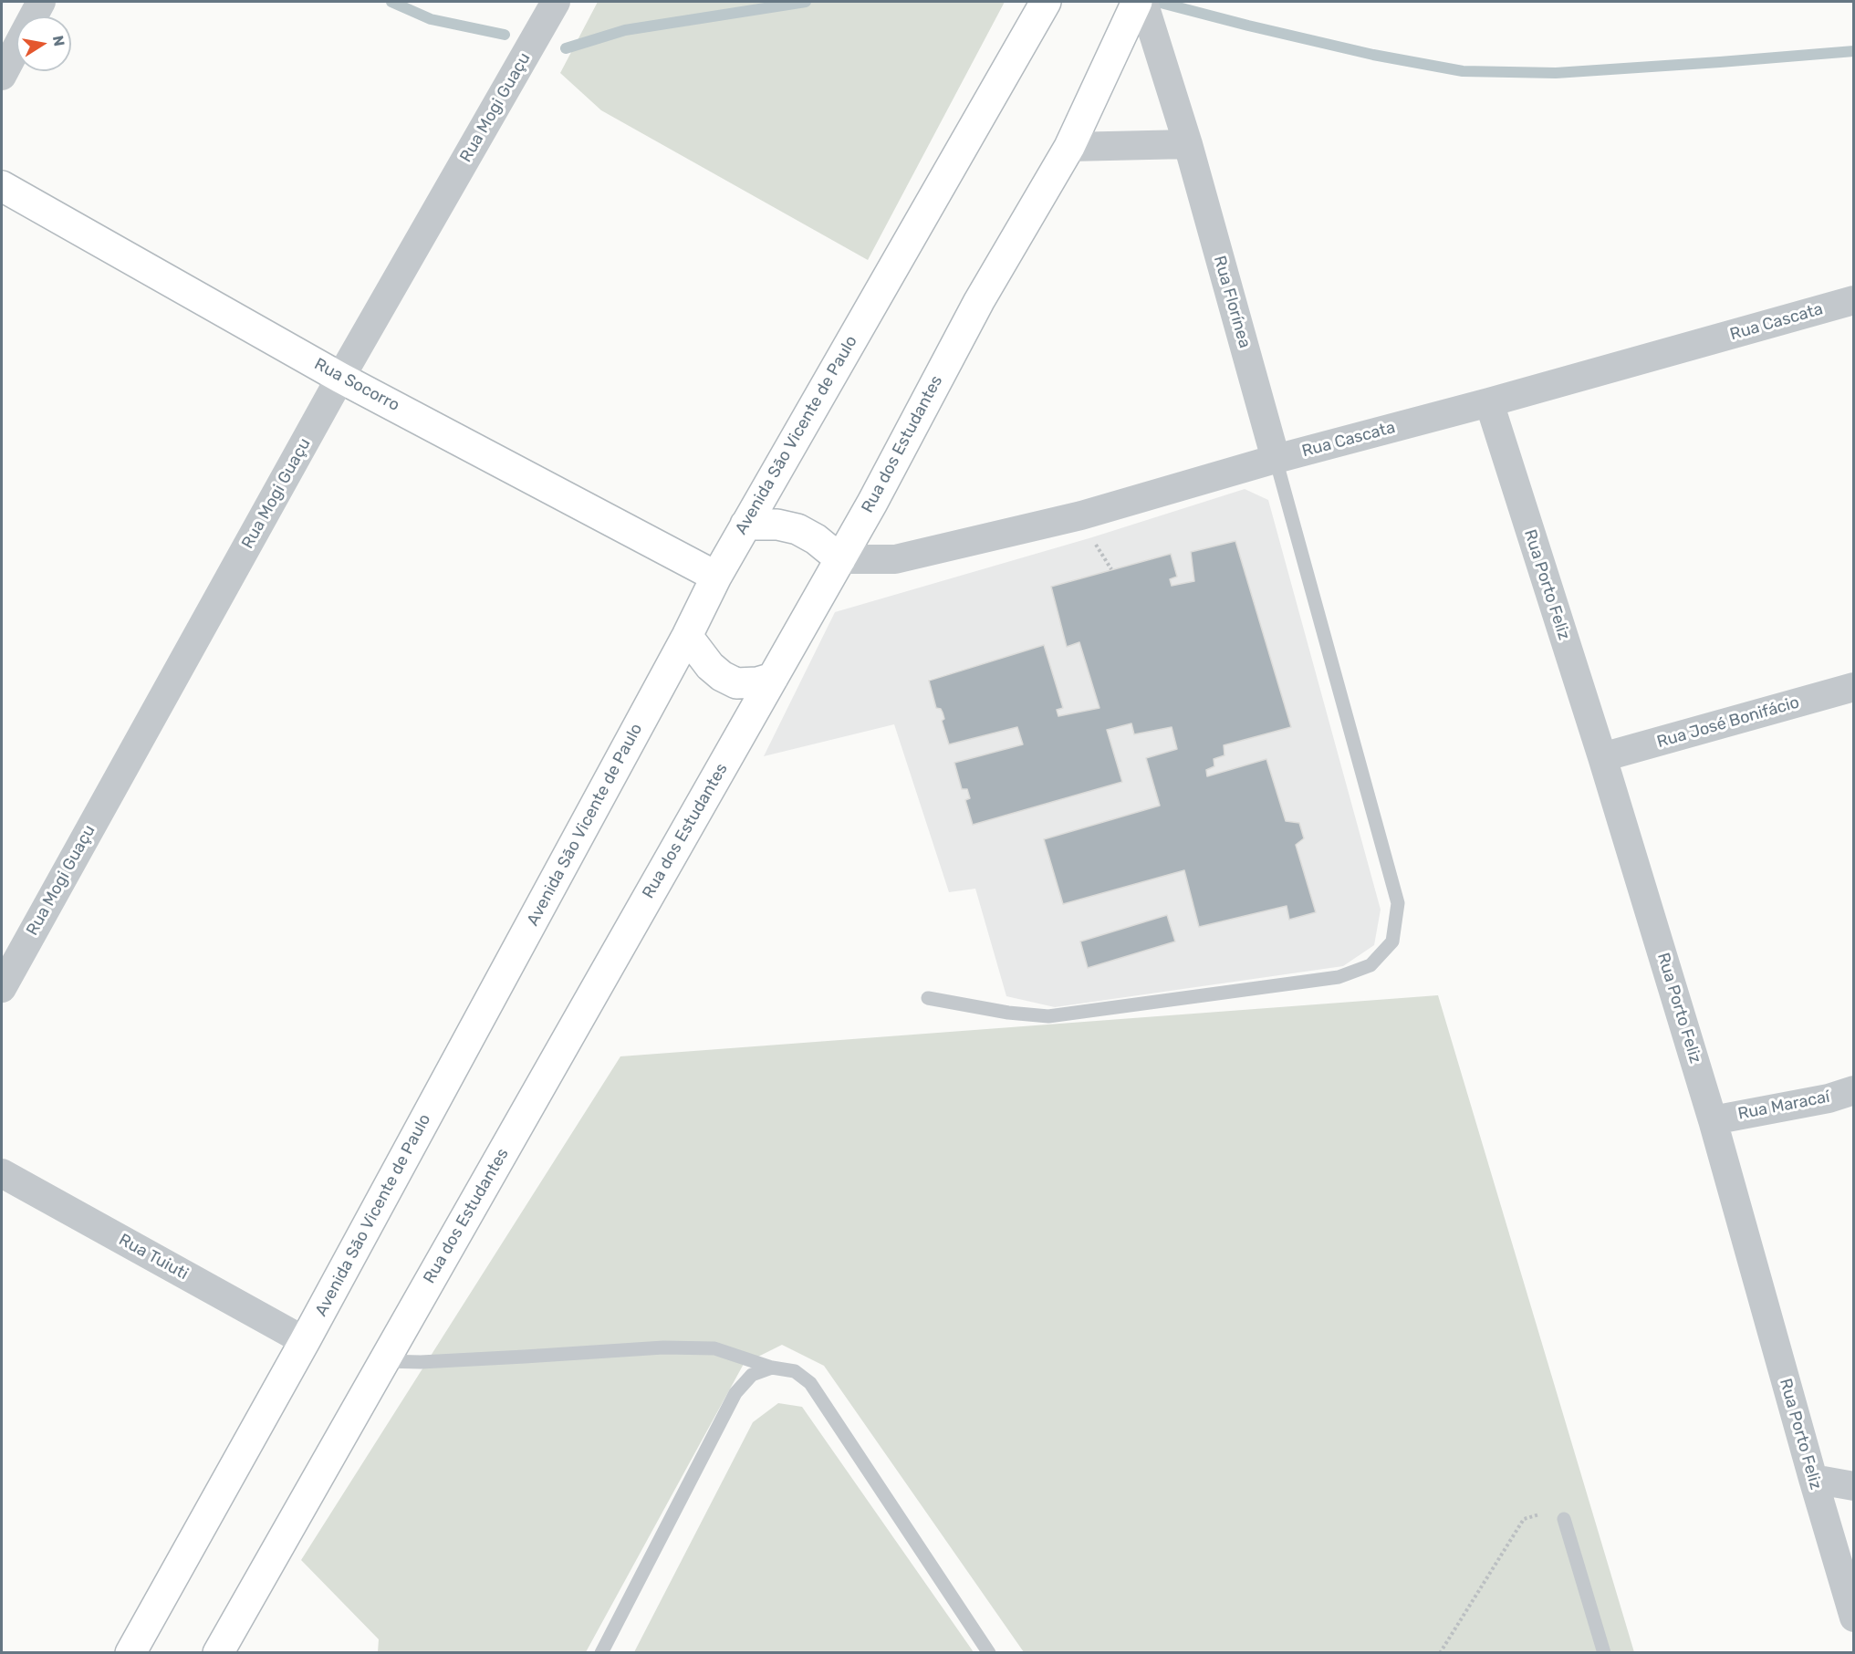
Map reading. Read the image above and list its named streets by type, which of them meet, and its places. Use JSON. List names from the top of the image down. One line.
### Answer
{"streets":{"main road":["Rua Socorro","Avenida São Vicente de Paulo","Rua dos Estudantes"],"street":["Rua Mogi Guaçu","Rua Florínea","Rua Cascata","Rua Porto Feliz","Rua José Bonifácio","Rua Maracaí","Rua Tuiuti"]},"crossings":[["Rua Mogi Guaçu","Rua Socorro"],["Rua Florínea","Rua Cascata"],["Rua Cascata","Rua dos Estudantes"],["Rua Cascata","Rua Porto Feliz"],["Rua Socorro","Avenida São Vicente de Paulo"],["Avenida São Vicente de Paulo","Rua Tuiuti"],["Rua Porto Feliz","Rua José Bonifácio"],["Rua Porto Feliz","Rua Maracaí"]],"north":"right"}
